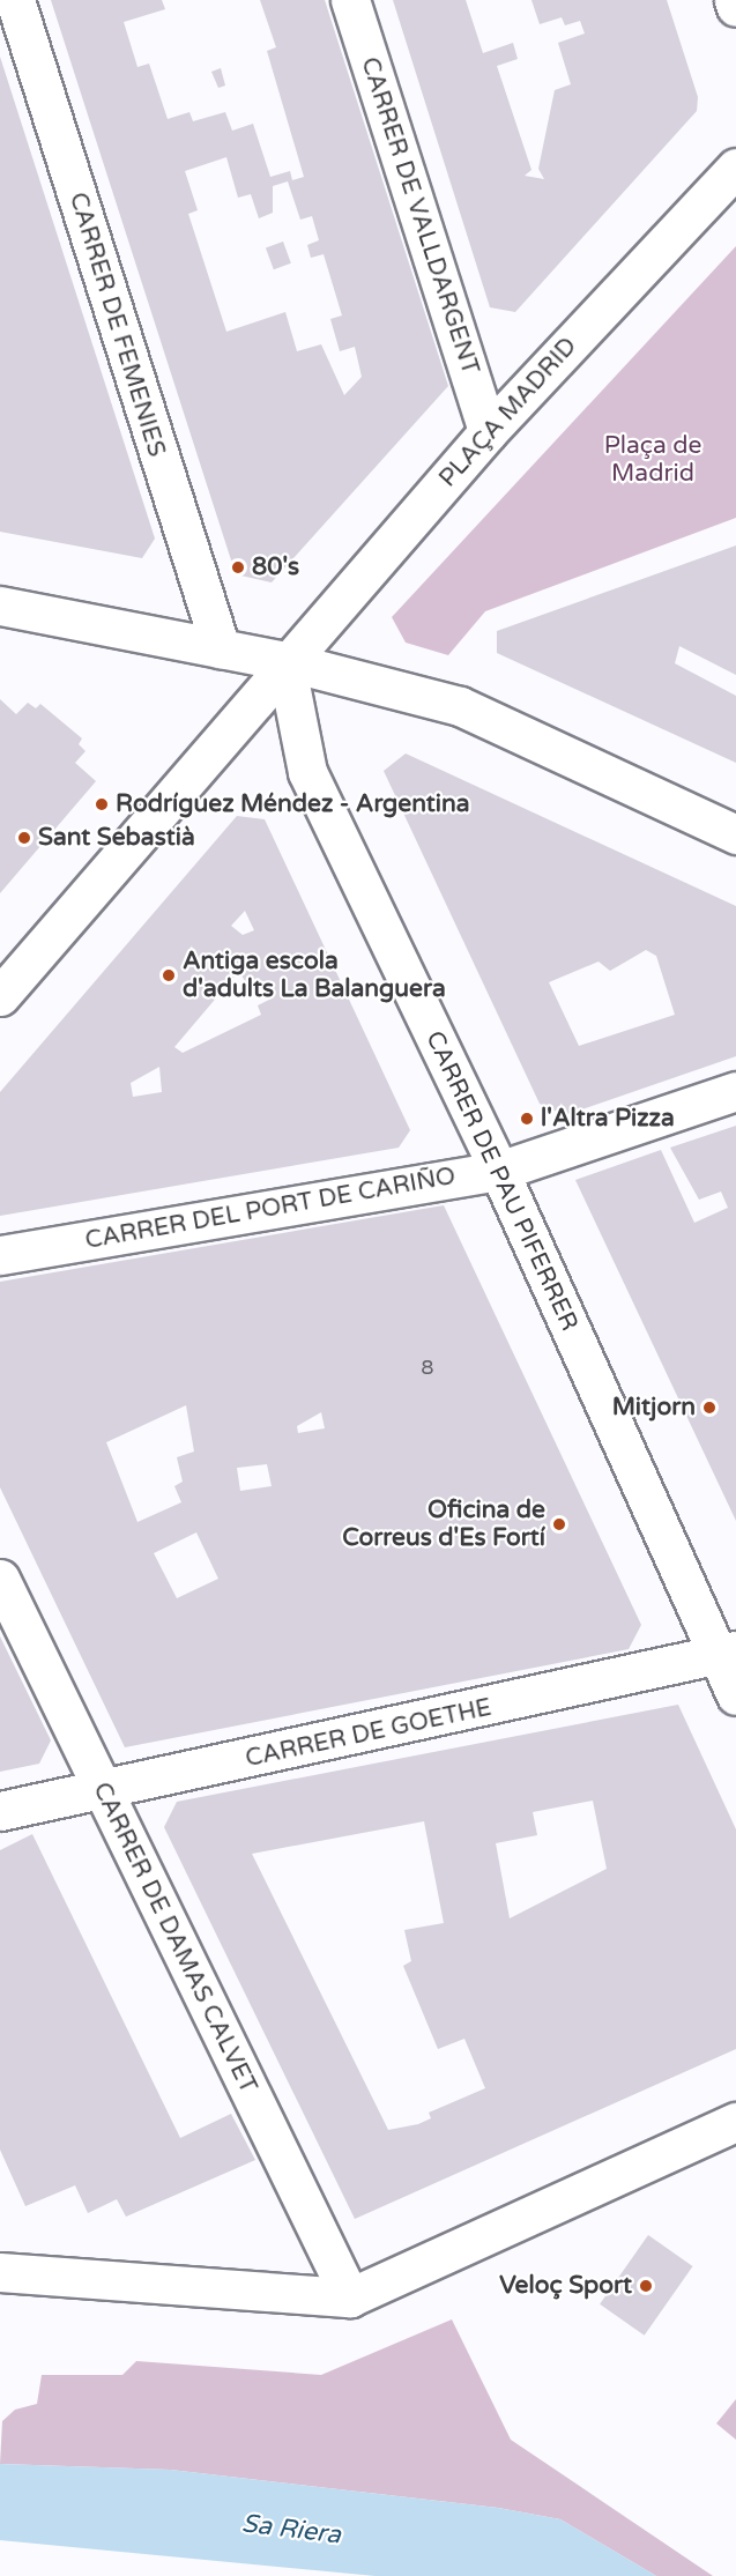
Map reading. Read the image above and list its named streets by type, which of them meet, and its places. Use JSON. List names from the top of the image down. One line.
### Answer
{"streets":{"street":["CARRER DE VALLDARGENT","CARRER DE FEMENIES","PLAÇA MADRID","CARRER DE PAU PIFERRER","CARRER DEL PORT DE CARIÑO","CARRER DE GOETHE","CARRER DE DAMAS CALVET"]},"crossings":[["CARRER DE VALLDARGENT","PLAÇA MADRID"],["PLAÇA MADRID","CARRER DE PAU PIFERRER"],["CARRER DE PAU PIFERRER","CARRER DEL PORT DE CARIÑO"],["CARRER DE PAU PIFERRER","CARRER DE GOETHE"],["CARRER DE GOETHE","CARRER DE DAMAS CALVET"]],"water":["Sa Riera"],"parks":["Plaça de Madrid"],"places":["80's","Rodríguez Méndez - Argentina","Sant Sebastià","Antiga escola d'adults La Balanguera","l'Altra Pizza","Mitjorn","Oficina de Correus d'Es Fortí","Veloç Sport"],"house_numbers":["8"]}
